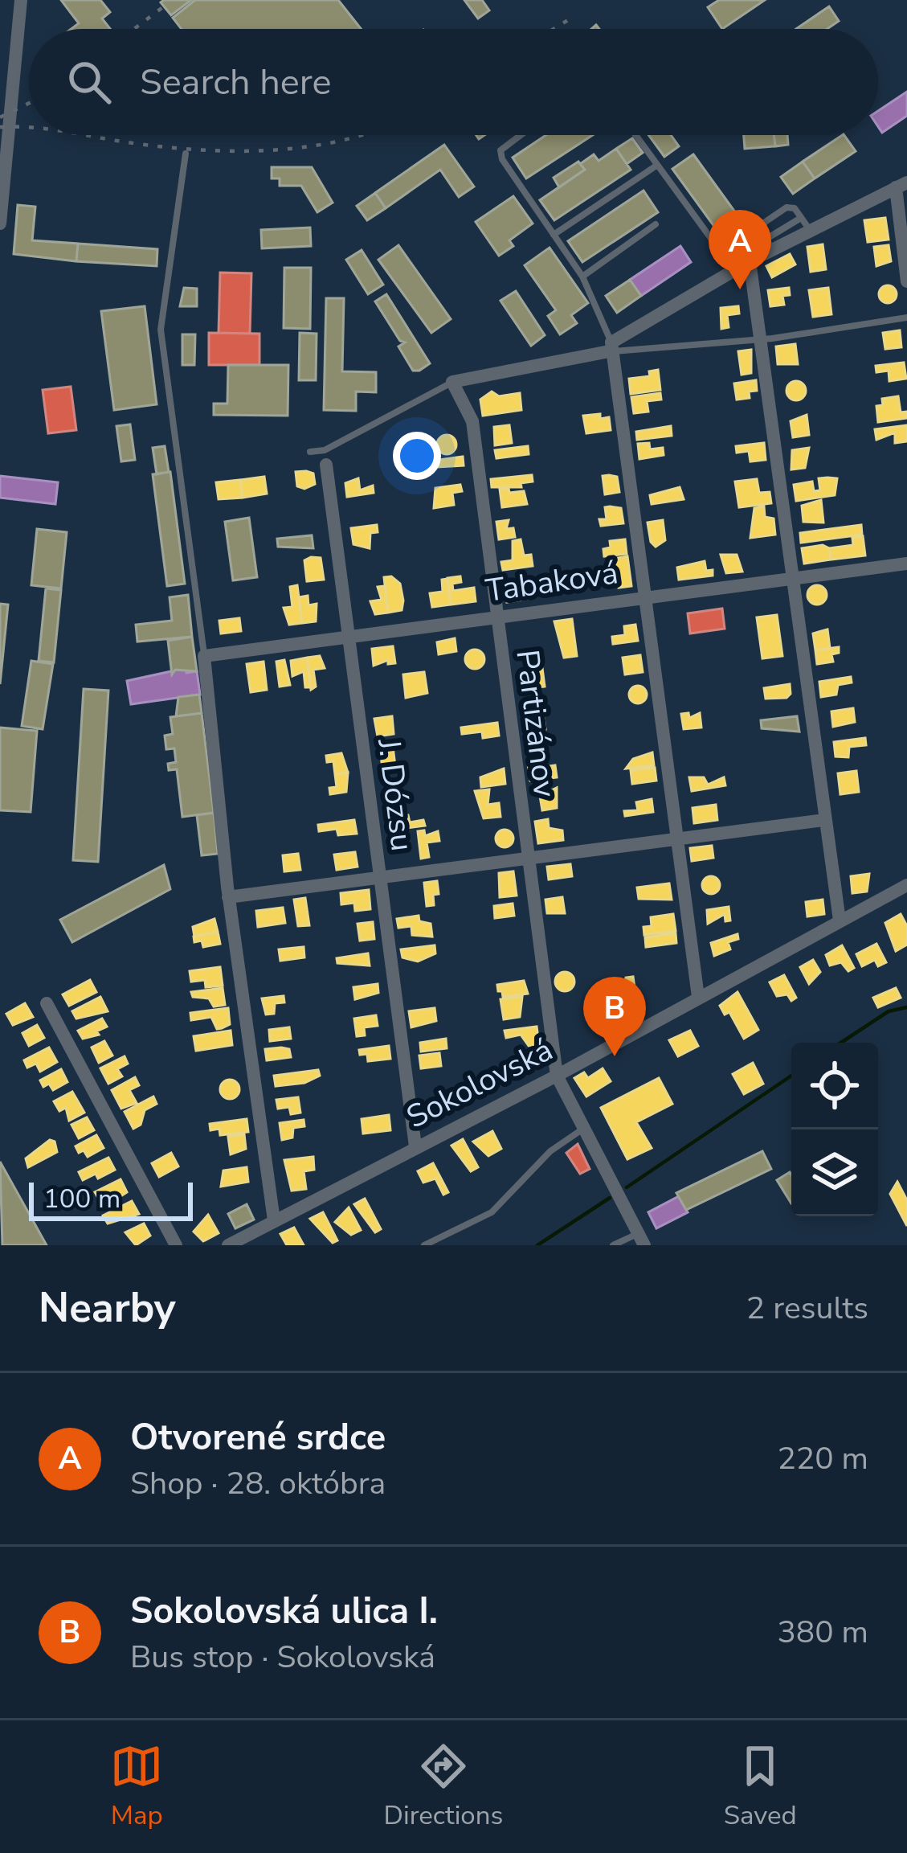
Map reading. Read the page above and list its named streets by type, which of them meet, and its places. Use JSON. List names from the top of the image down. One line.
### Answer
{"streets":{"street":["Tabaková","Partizánov","J. Dózsu","Sokolovská"]},"crossings":[["Tabaková","Partizánov"],["Tabaková","J. Dózsu"],["Partizánov","Sokolovská"],["J. Dózsu","Sokolovská"]],"scale_bar":"100 m","page":{"search":"Search here","pins":["A","B"],"scale":"100 m","heading":["Nearby","2 results"],"list":[{"mark":"A","name":"Otvorené srdce","note":"Shop · 28. októbra","value":"220 m"},{"mark":"B","name":"Sokolovská ulica I.","note":"Bus stop · Sokolovská","value":"380 m"}],"nav":["Map","Directions","Saved"]}}
